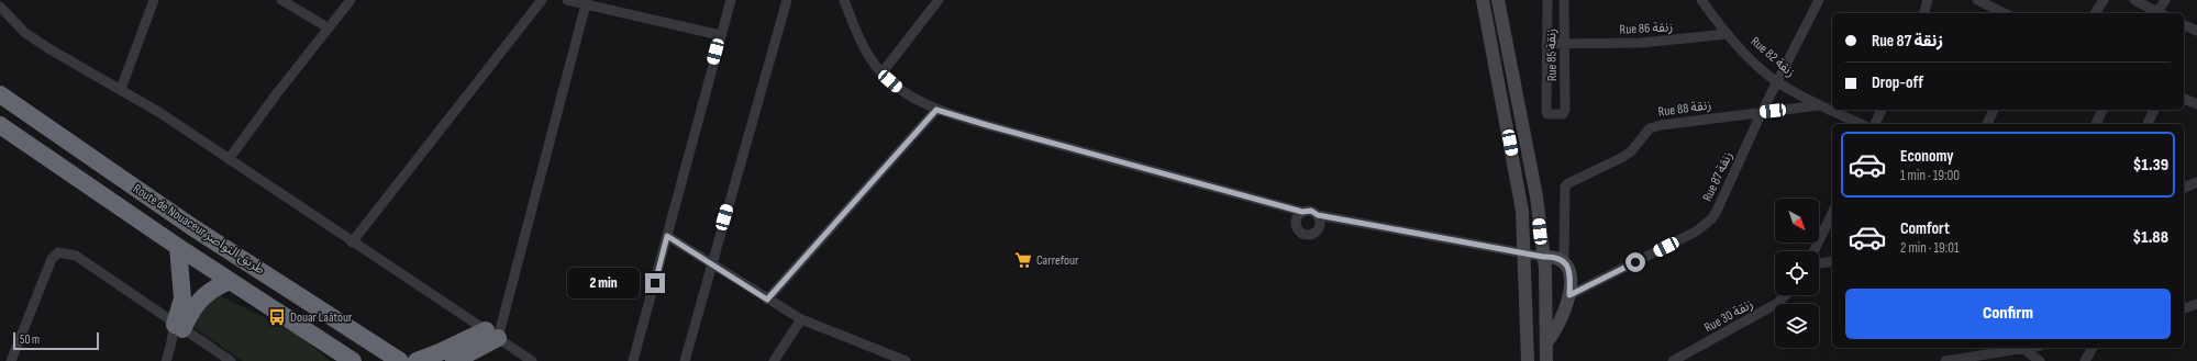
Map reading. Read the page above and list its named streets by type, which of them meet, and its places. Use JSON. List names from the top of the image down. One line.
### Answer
{"streets":{"highway":["Route de Nouaceur طريق النواصر"],"street":["Rue 86 زنقة","Rue 85 زنقة","Rue 82 زنقة","Rue 88 زنقة","Rue 87 زنقة","Rue 30 زنقة"]},"crossings":[["Rue 86 زنقة","Rue 85 زنقة"],["Rue 86 زنقة","Rue 82 زنقة"],["Rue 82 زنقة","Rue 88 زنقة"],["Rue 82 زنقة","Rue 87 زنقة"],["Rue 88 زنقة","Rue 87 زنقة"]],"places":{"supermarket":["Carrefour"],"bus stop":["Douar Laâtour"]},"scale_bar":"50 m","north":"bottom right","page":{"banner":["Rue 87 زنقة","Drop-off"],"list":[{"name":"Economy","note":"1 min · 19:00","value":"$1.39"},{"name":"Comfort","note":"2 min · 19:01","value":"$1.88"}],"bubble":"2 min","buttons":"Confirm","scale":"50 m"}}
